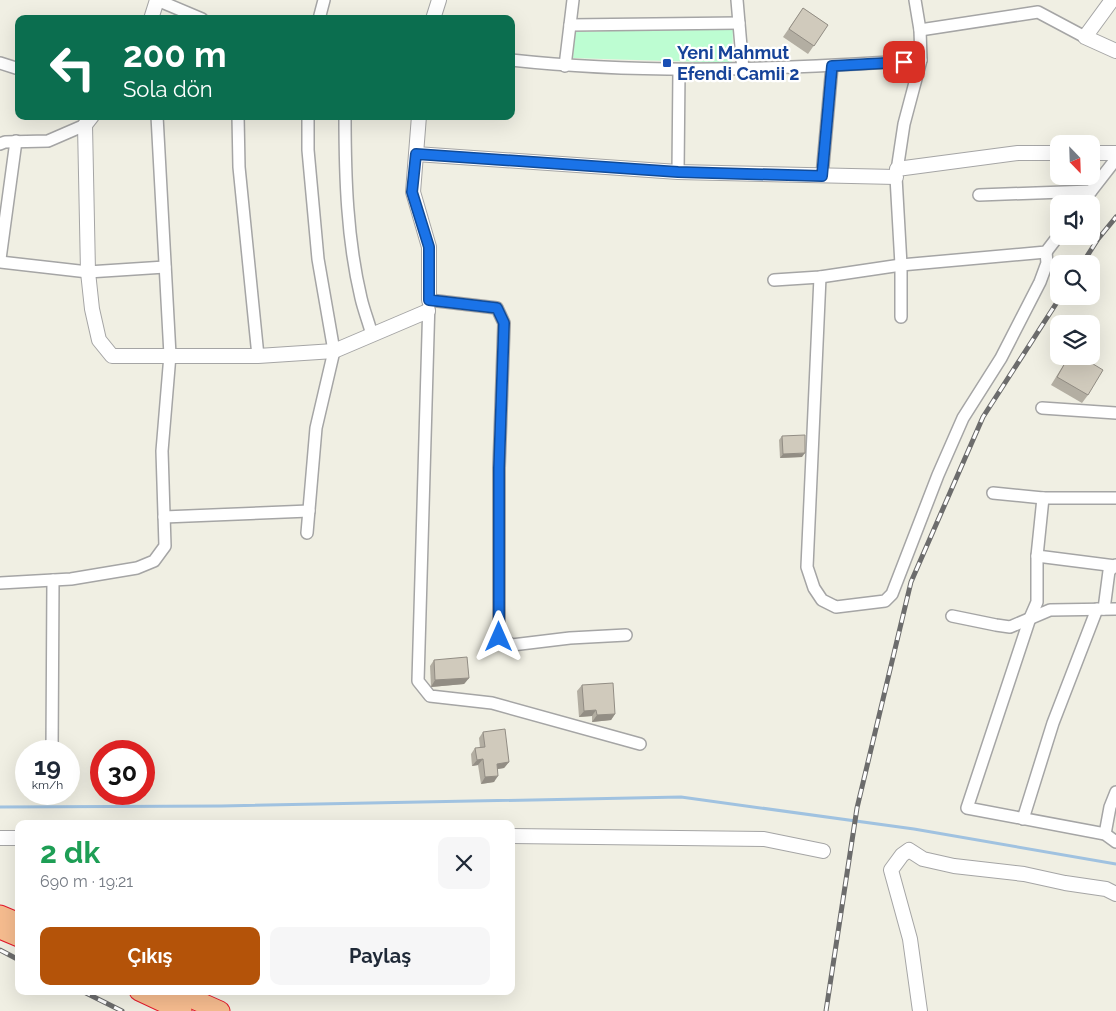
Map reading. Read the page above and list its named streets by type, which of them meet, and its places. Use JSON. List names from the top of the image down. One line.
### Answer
{"places":{"transit":["Yeni Mahmut Efendi Camii 2"]},"north":"bottom right","page":{"turn":["200 m","Sola dön"],"speed":"19 km/h","limit":"30","heading":["2 dk","690 m · 19:21"],"buttons":["Çıkış","Paylaş"]}}
